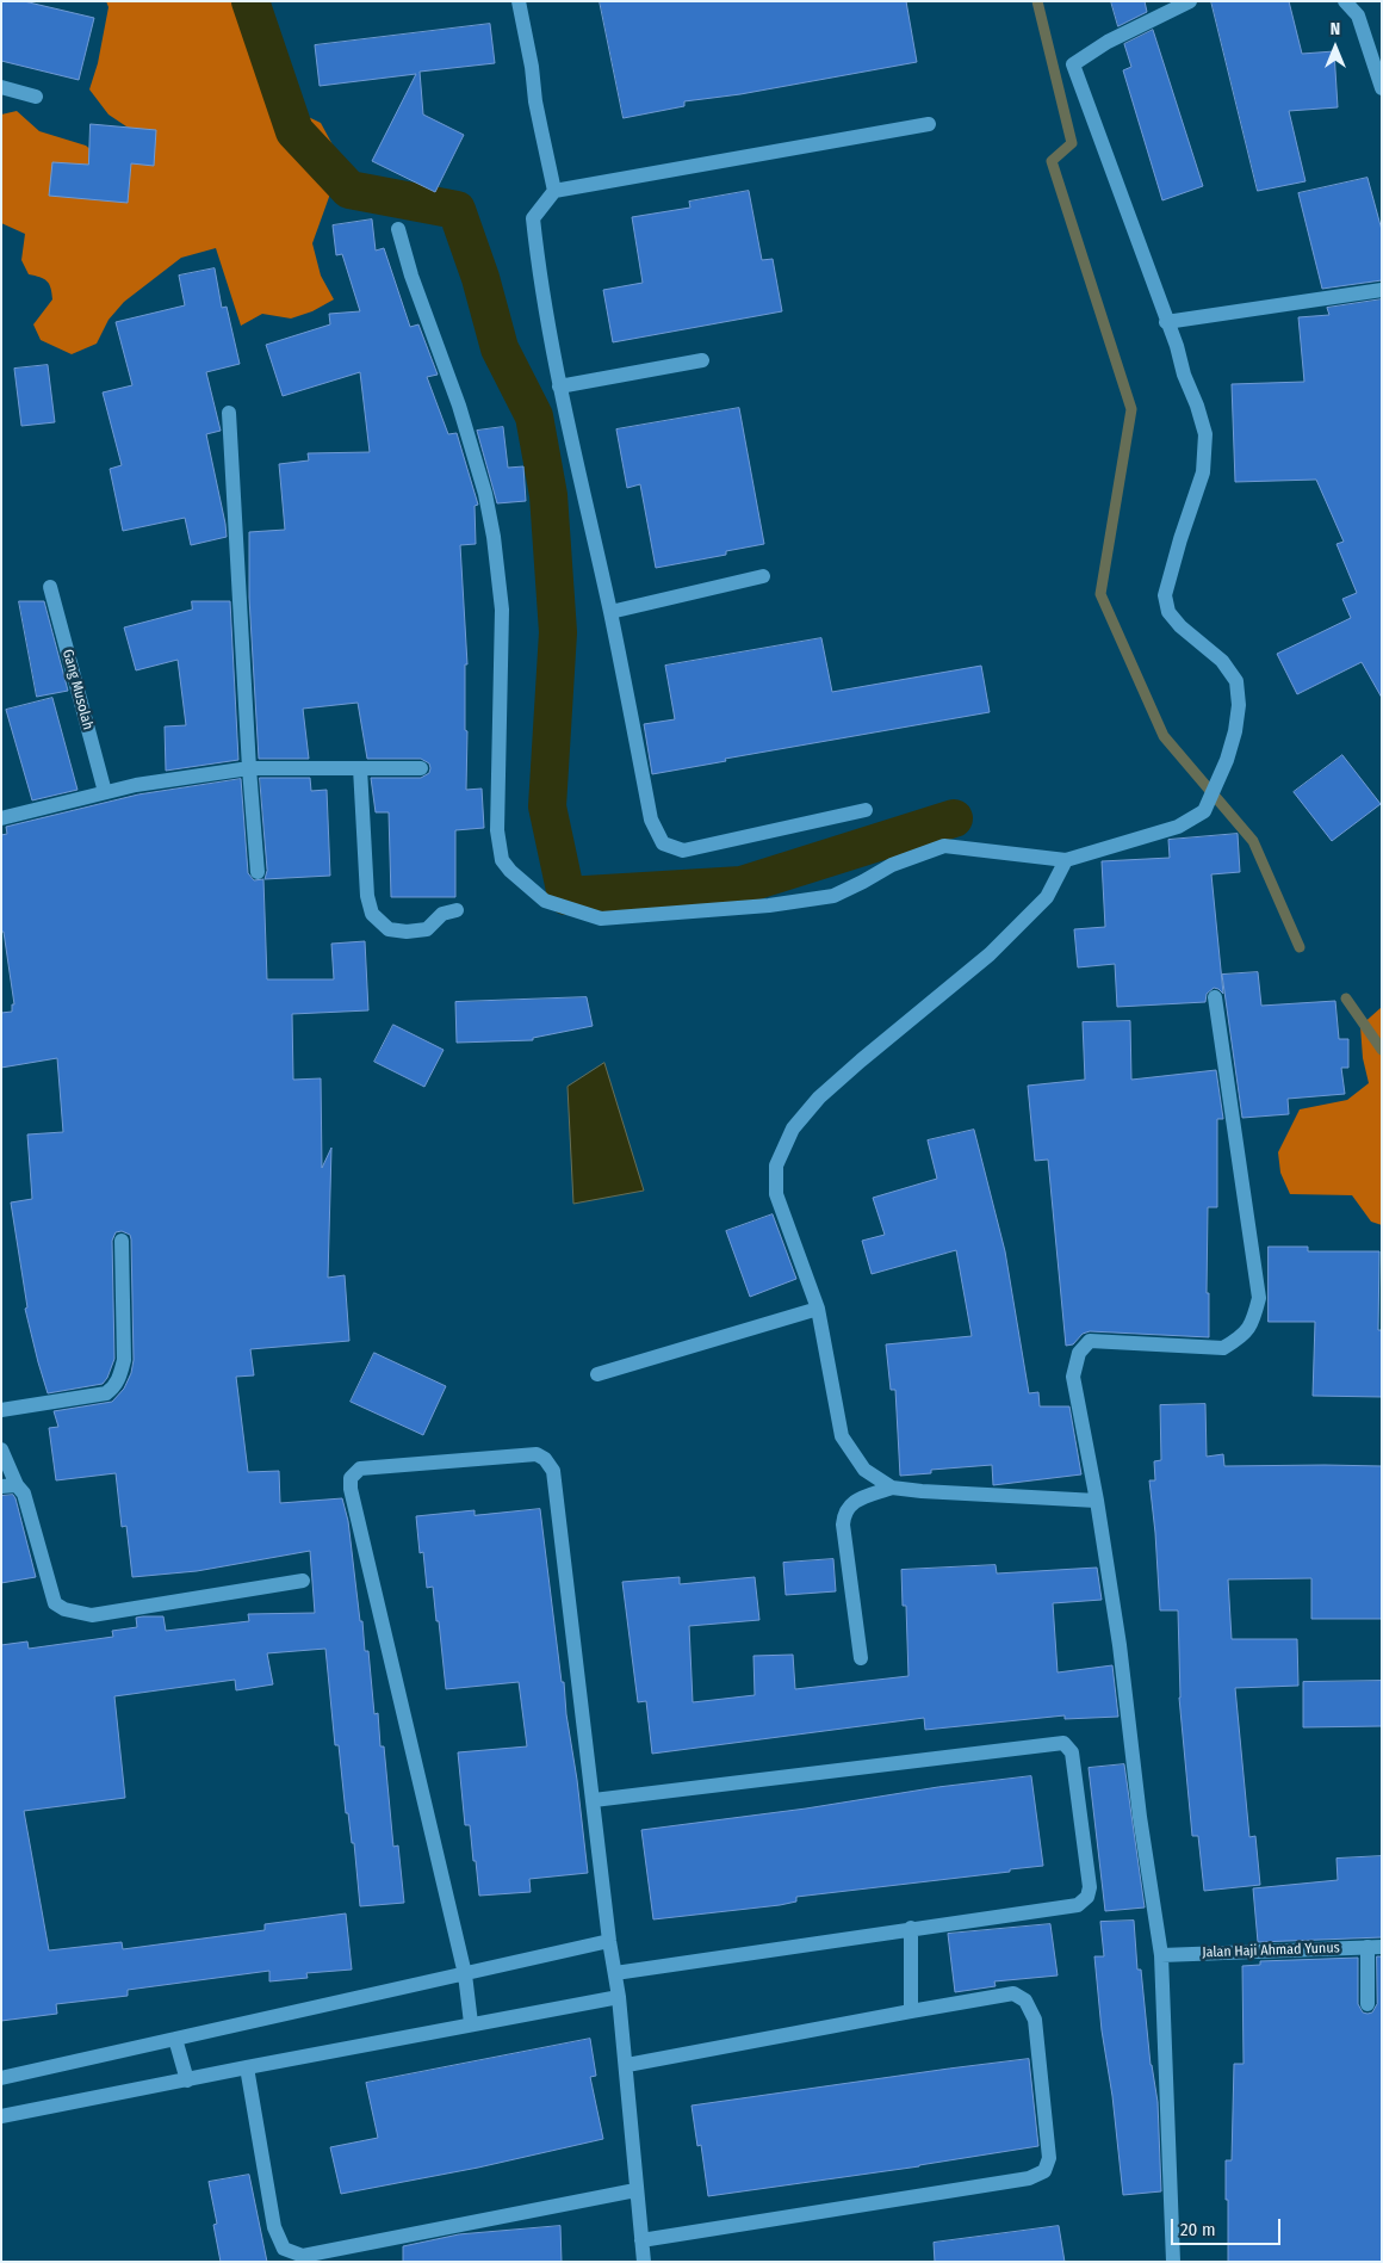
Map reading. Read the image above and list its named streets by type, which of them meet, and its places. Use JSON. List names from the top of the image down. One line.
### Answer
{"streets":{"street":["Gang Musolah","Jalan Haji Ahmad Yunus"]},"scale_bar":"20 m","north":"top"}
